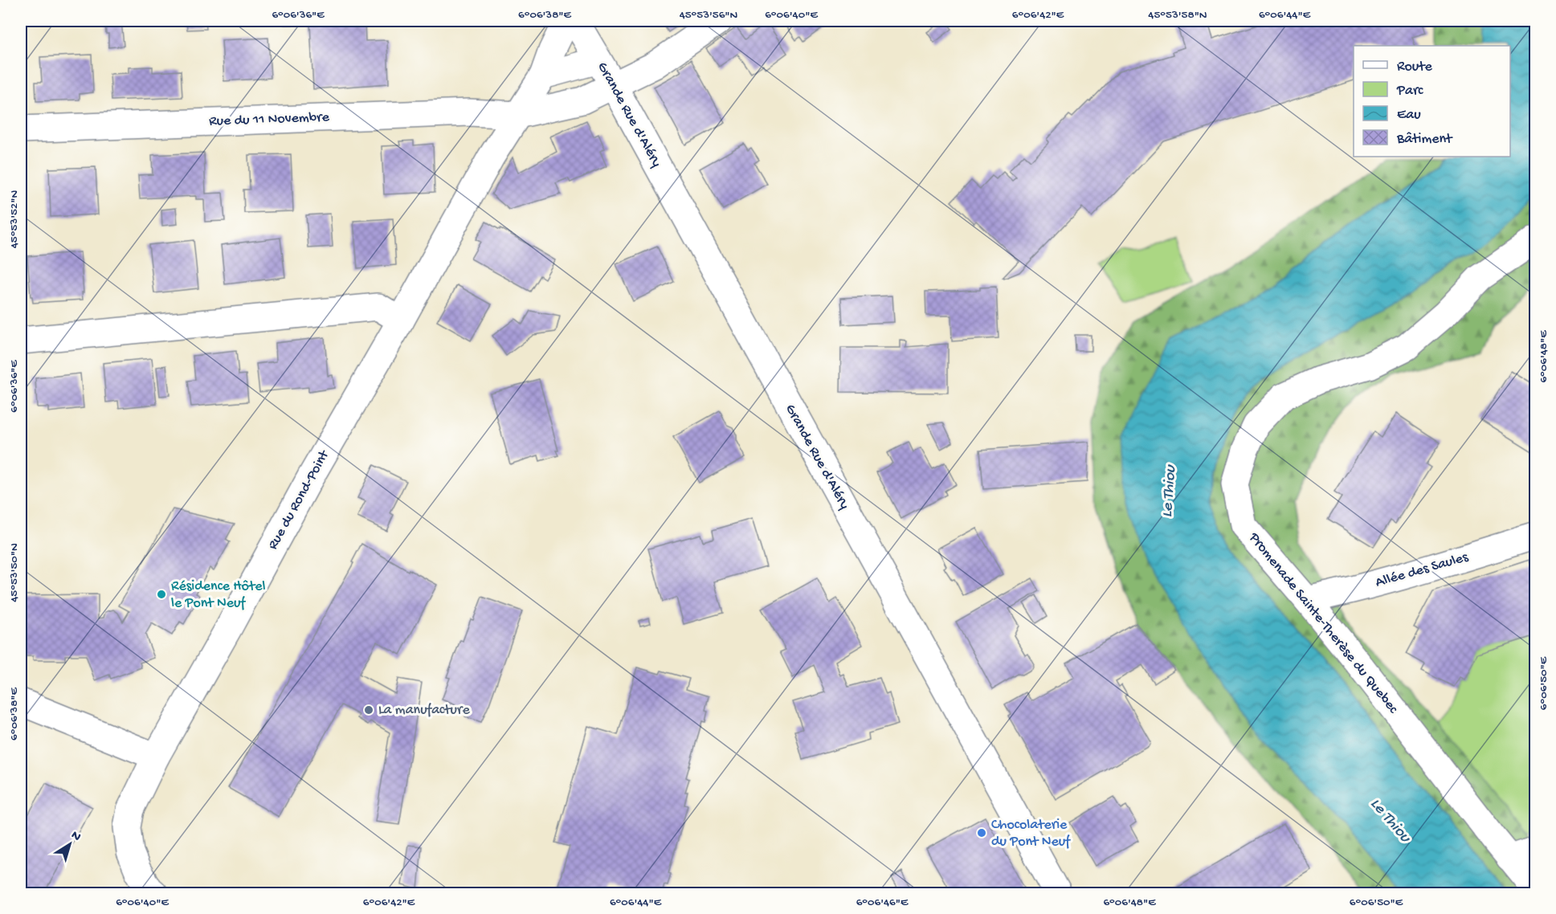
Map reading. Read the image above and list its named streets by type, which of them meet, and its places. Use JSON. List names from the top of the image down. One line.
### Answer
{"streets":{"street":["Grande Rue d'Aléry","Rue du 11 Novembre","Rue du Rond-Point","Allée des Saules","Promenade Sainte-Therèse du Quebec"]},"crossings":[["Rue du 11 Novembre","Rue du Rond-Point"],["Allée des Saules","Promenade Sainte-Therèse du Quebec"]],"water":["Le Thiou"],"places":["Résidence Hôtel le Pont Neuf","La manufacture","Chocolaterie du Pont Neuf"],"legend":["Route","Parc","Eau","Bâtiment"],"north":"top right","coordinates":["6°06'36\"E","6°06'38\"E","45°53'56\"N","6°06'40\"E","6°06'42\"E","45°53'58\"N","6°06'44\"E","45°53'52\"N","6°06'48\"E","45°53'50\"N","6°06'50\"E","6°06'46\"E"]}
